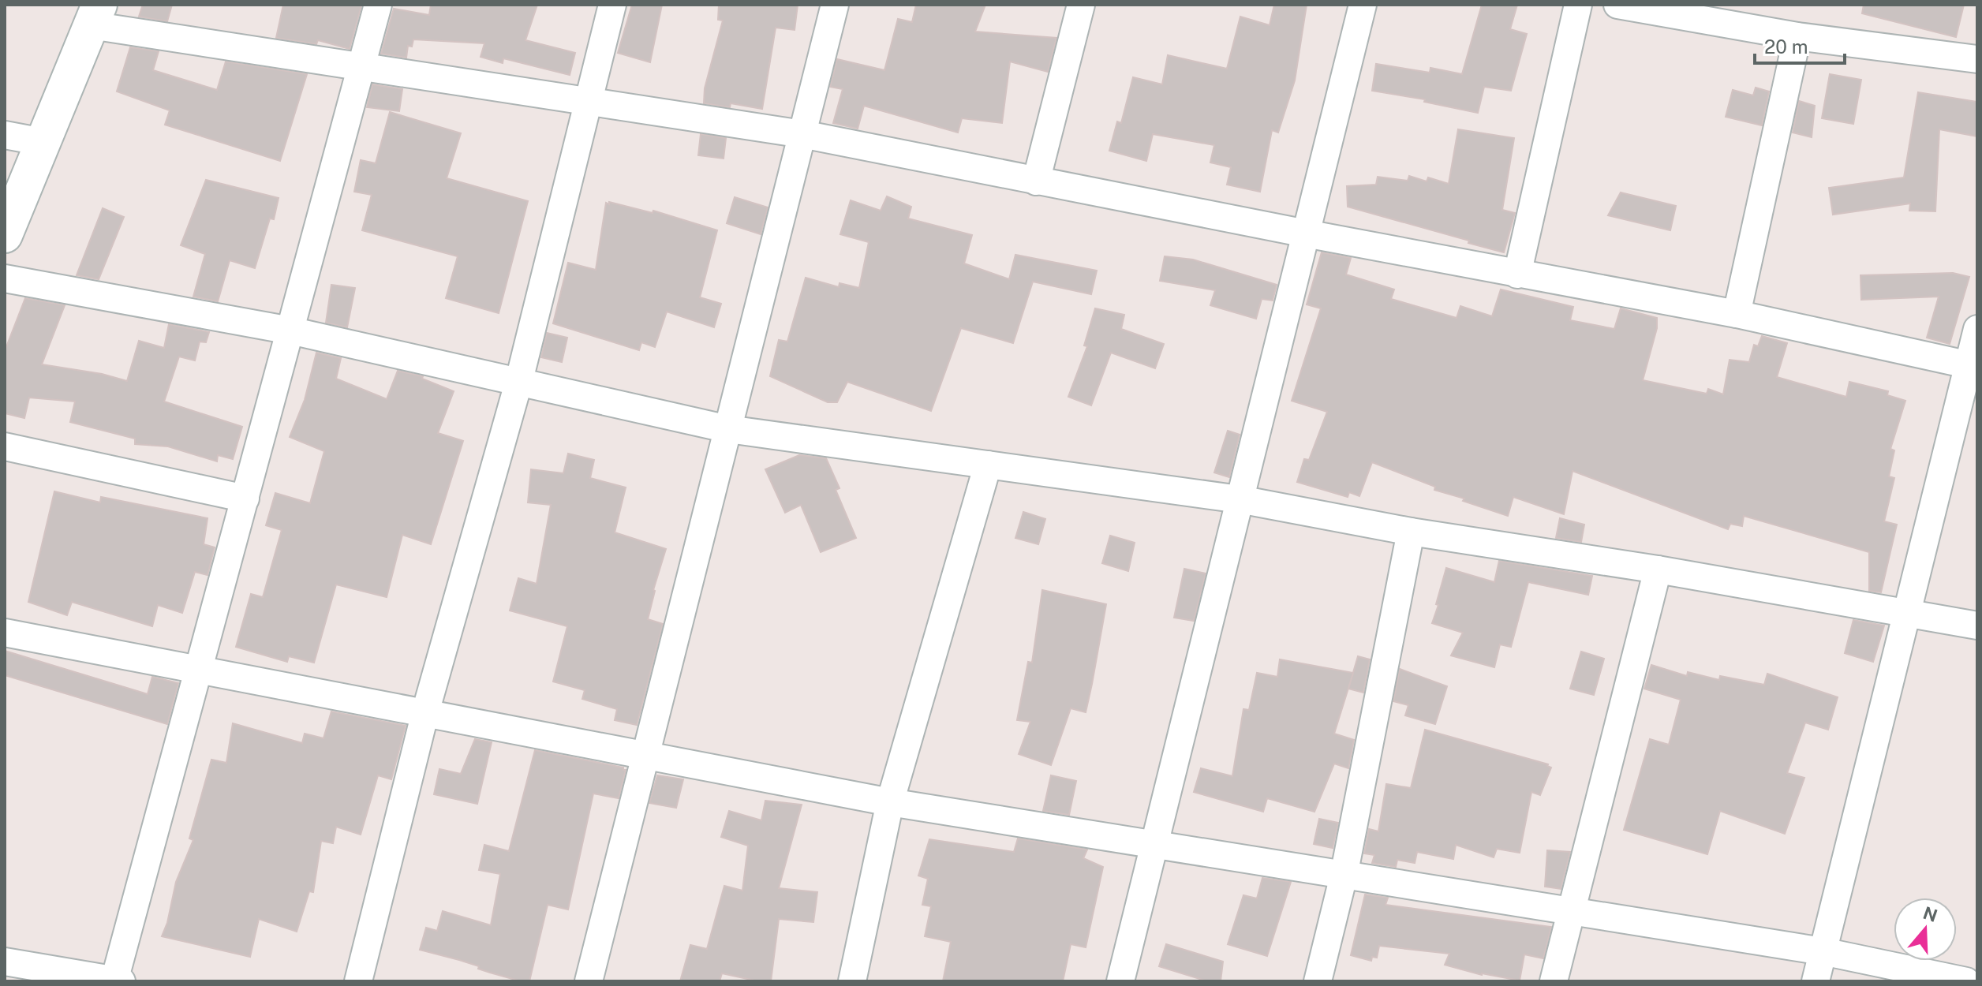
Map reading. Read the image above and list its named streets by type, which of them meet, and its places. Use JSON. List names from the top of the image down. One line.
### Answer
{"scale_bar":"20 m","north":"top"}
